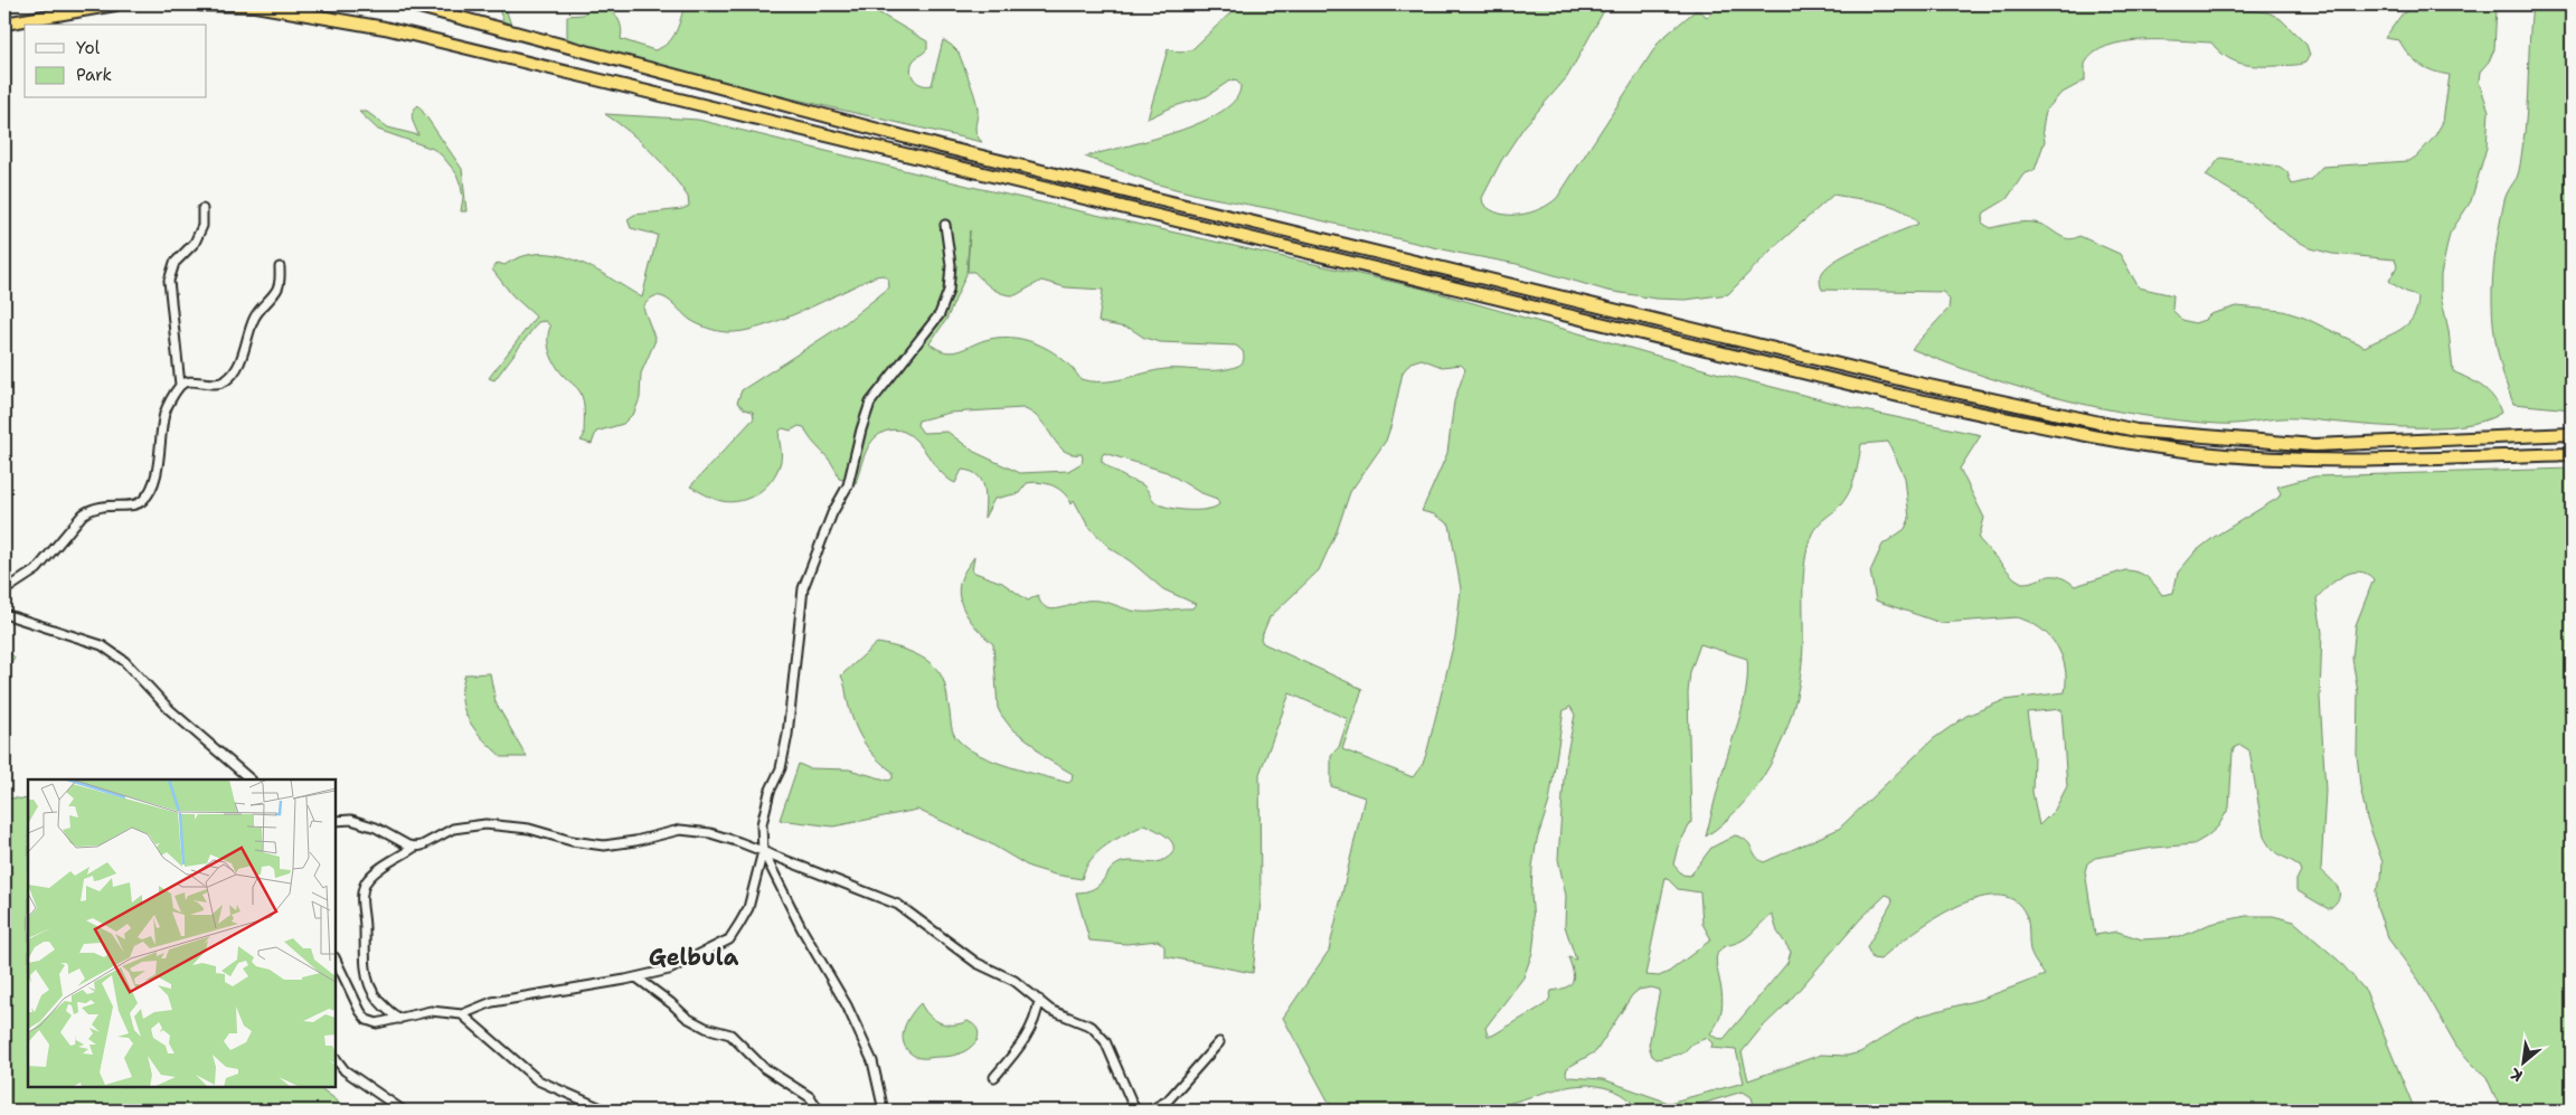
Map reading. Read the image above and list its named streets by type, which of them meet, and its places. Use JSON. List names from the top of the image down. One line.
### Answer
{"districts":["Gelbula"],"legend":["Yol","Park"],"north":"bottom left"}
